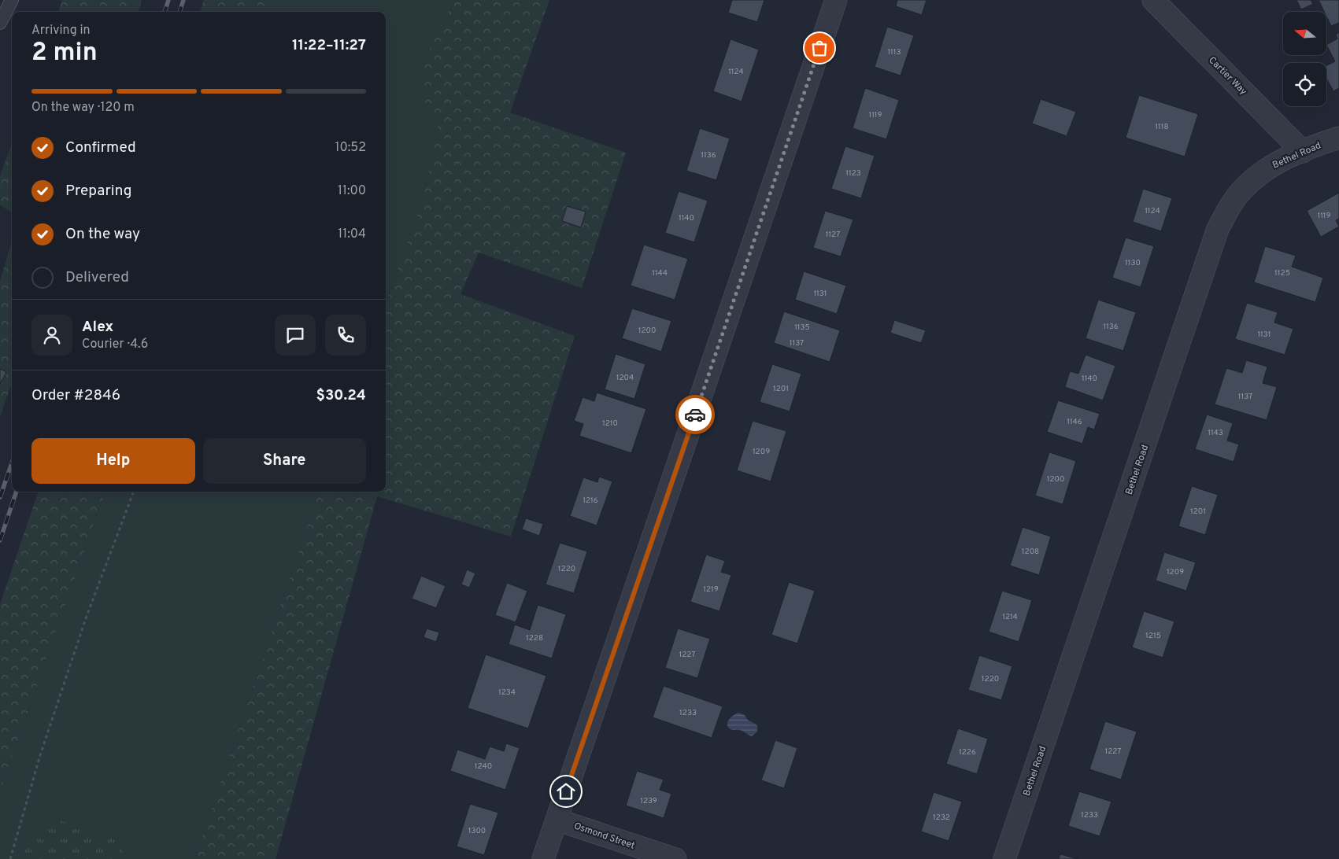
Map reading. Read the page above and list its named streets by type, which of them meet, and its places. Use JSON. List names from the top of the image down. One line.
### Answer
{"streets":{"street":["Cartier Way","Bethel Road","Osmond Street"]},"crossings":[["Cartier Way","Bethel Road"]],"house_numbers":["1113","1124","1119","1118","1136","1123","1124","1119","1140","1127","1130","1144","1125","1131","1136","1135","1200","1131","1137","1204","1140","1201","1137","1146","1210","1143","1209","1200","1216","1201","1208","1220","1209","1219","1214","1215","1228","1227","1220","1234","1233","1227","1226","1240","1239","1233","1232","1300"],"north":"left","page":{"heading":["2 min","Arriving in","11:22–11:27"],"panel":["Alex","Courier · 4.6","Order #2846","$30.24"],"bar":"On the way · 120 m","list":[["Confirmed","10:52"],["Preparing","11:00"],["On the way","11:04"],"Delivered"],"buttons":["Help","Share"]}}
